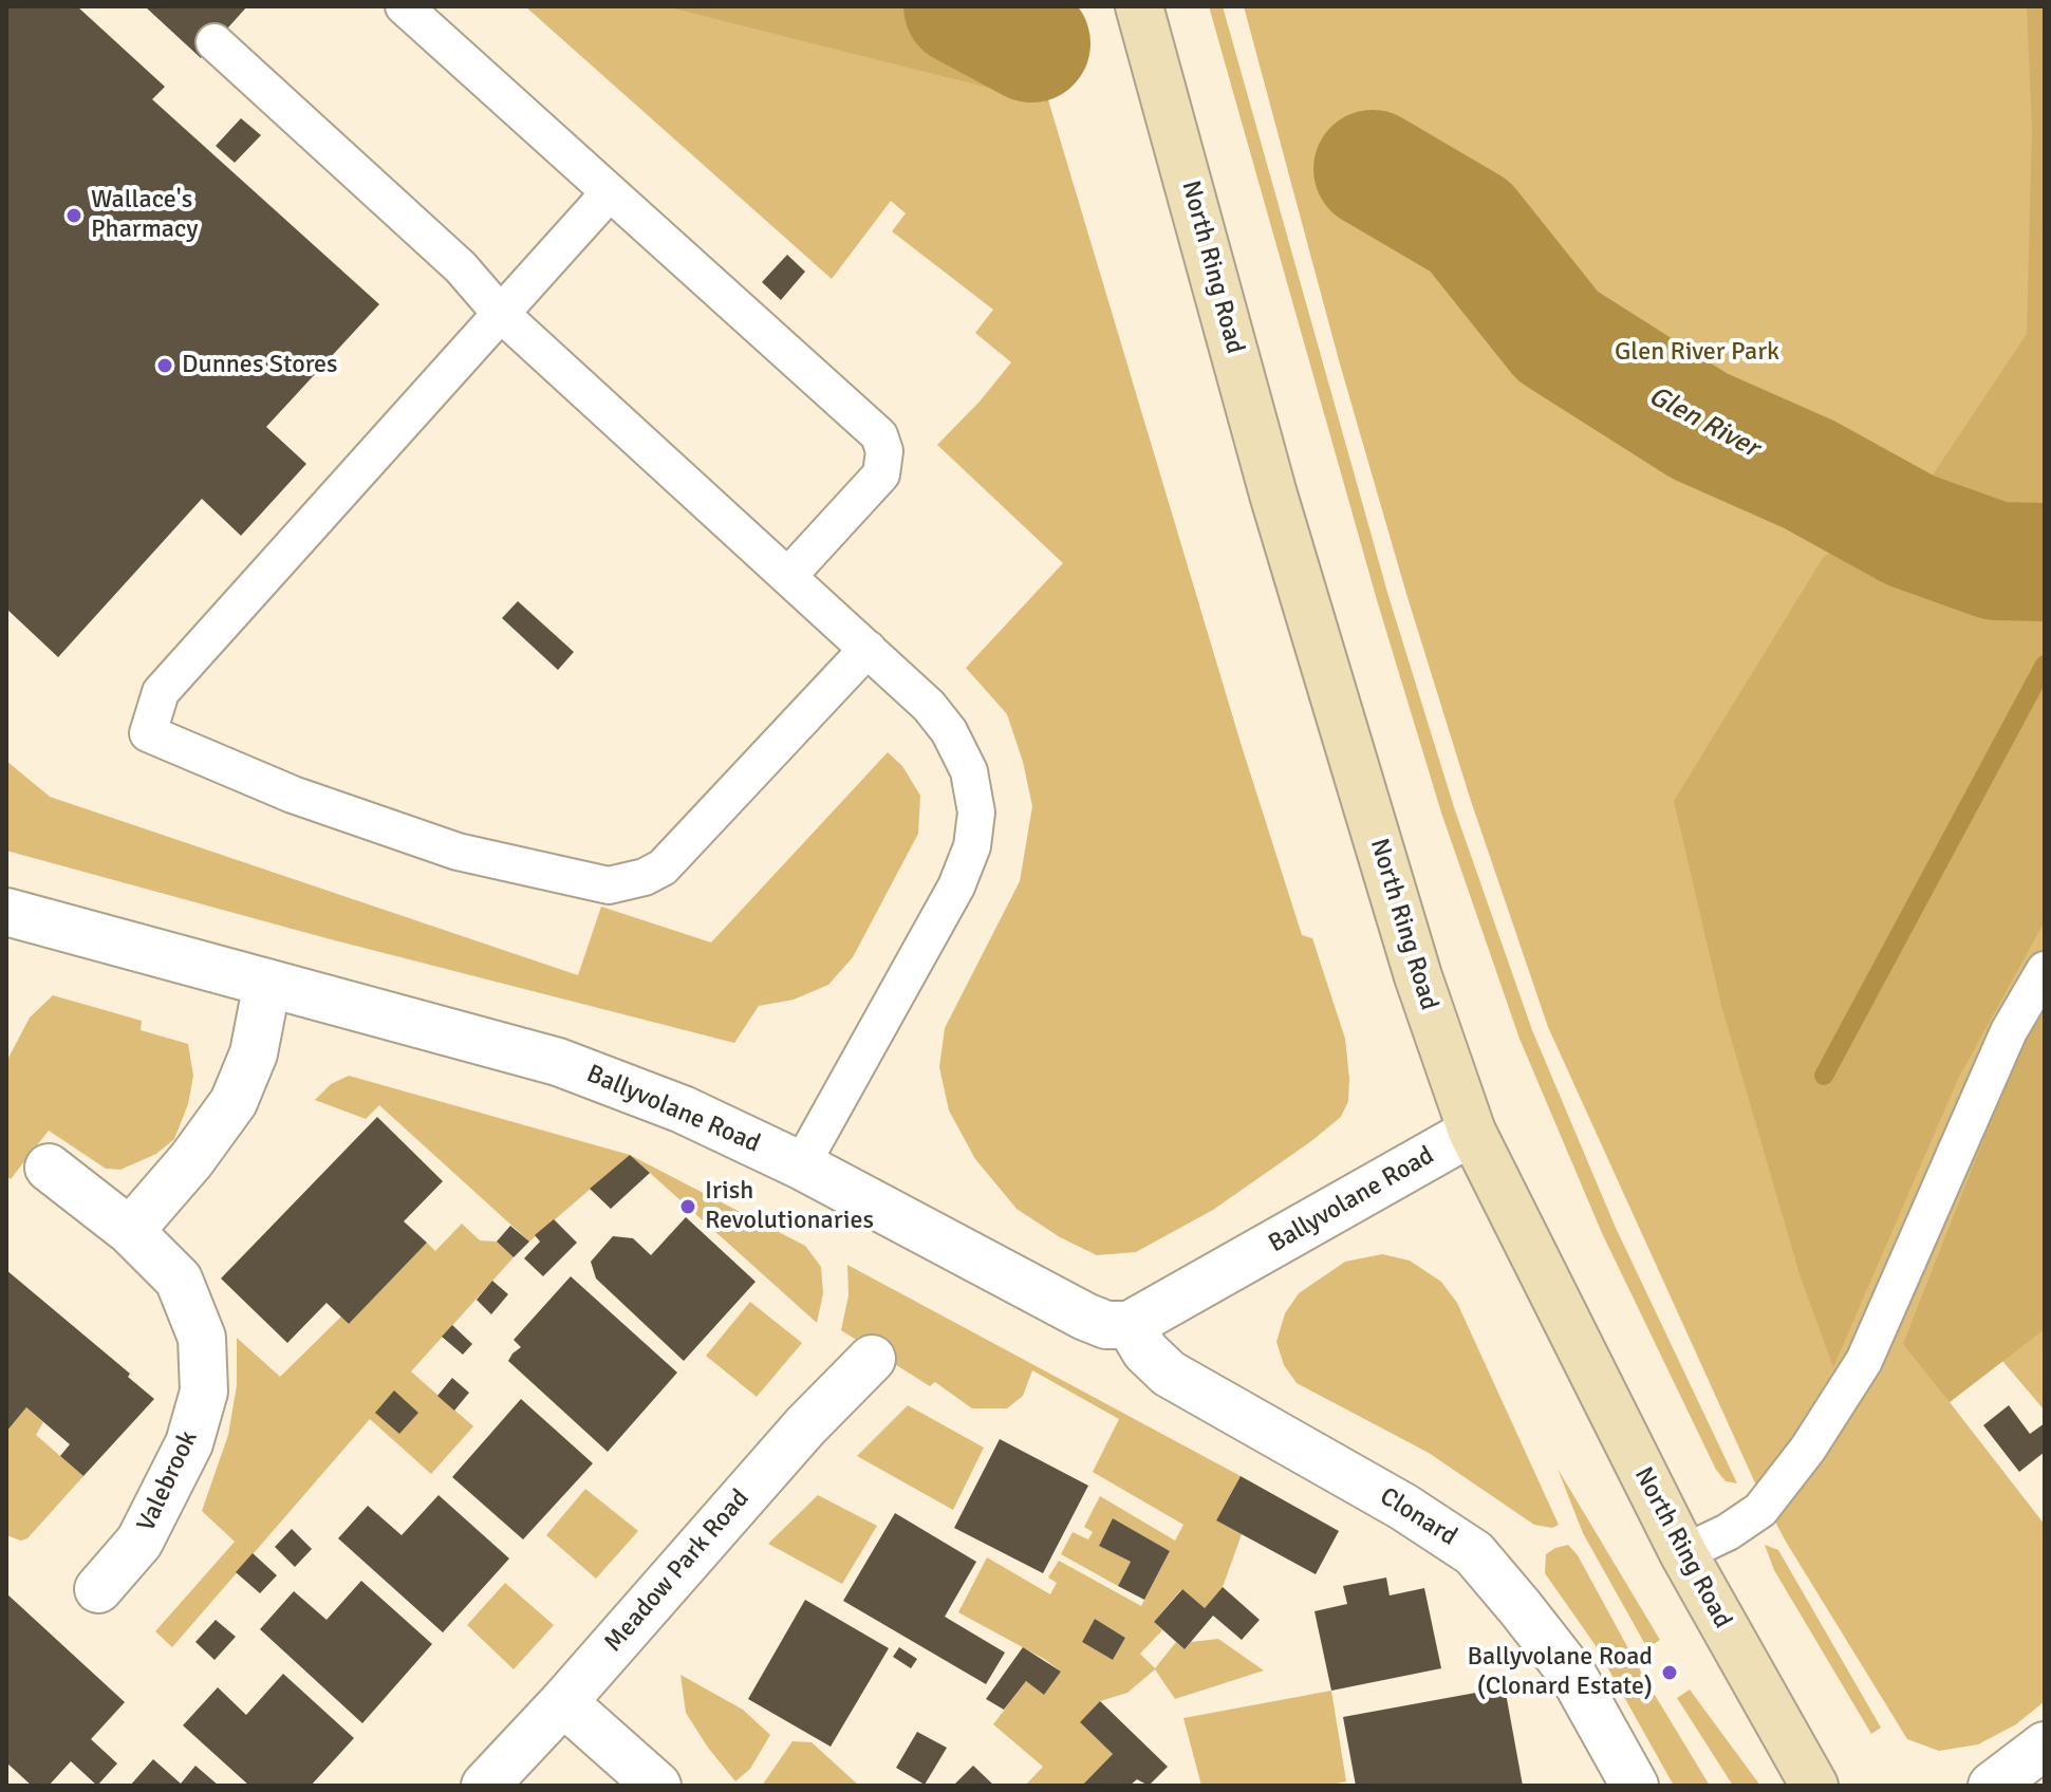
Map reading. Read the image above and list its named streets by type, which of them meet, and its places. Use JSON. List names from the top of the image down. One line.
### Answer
{"streets":{"main road":["North Ring Road"],"street":["Ballyvolane Road","Valebrook","Clonard","Meadow Park Road"]},"crossings":[["North Ring Road","Ballyvolane Road"],["Ballyvolane Road","Clonard"]],"water":["Glen River"],"parks":["Glen River Park"],"places":["Wallace's Pharmacy","Dunnes Stores","Irish Revolutionaries","Ballyvolane Road (Clonard Estate)"]}
